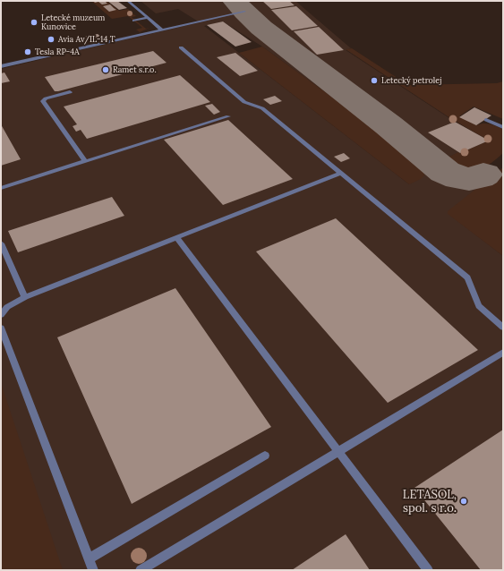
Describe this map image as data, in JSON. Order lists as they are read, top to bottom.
{
  "places": [
    "Letecké muzeum Kunovice",
    "Avia Av/IL-14 T",
    "Tesla RP-4A",
    "Ramet s.r.o.",
    "Letecký petrolej",
    "LETASOL, spol. s r.o."
  ]
}
